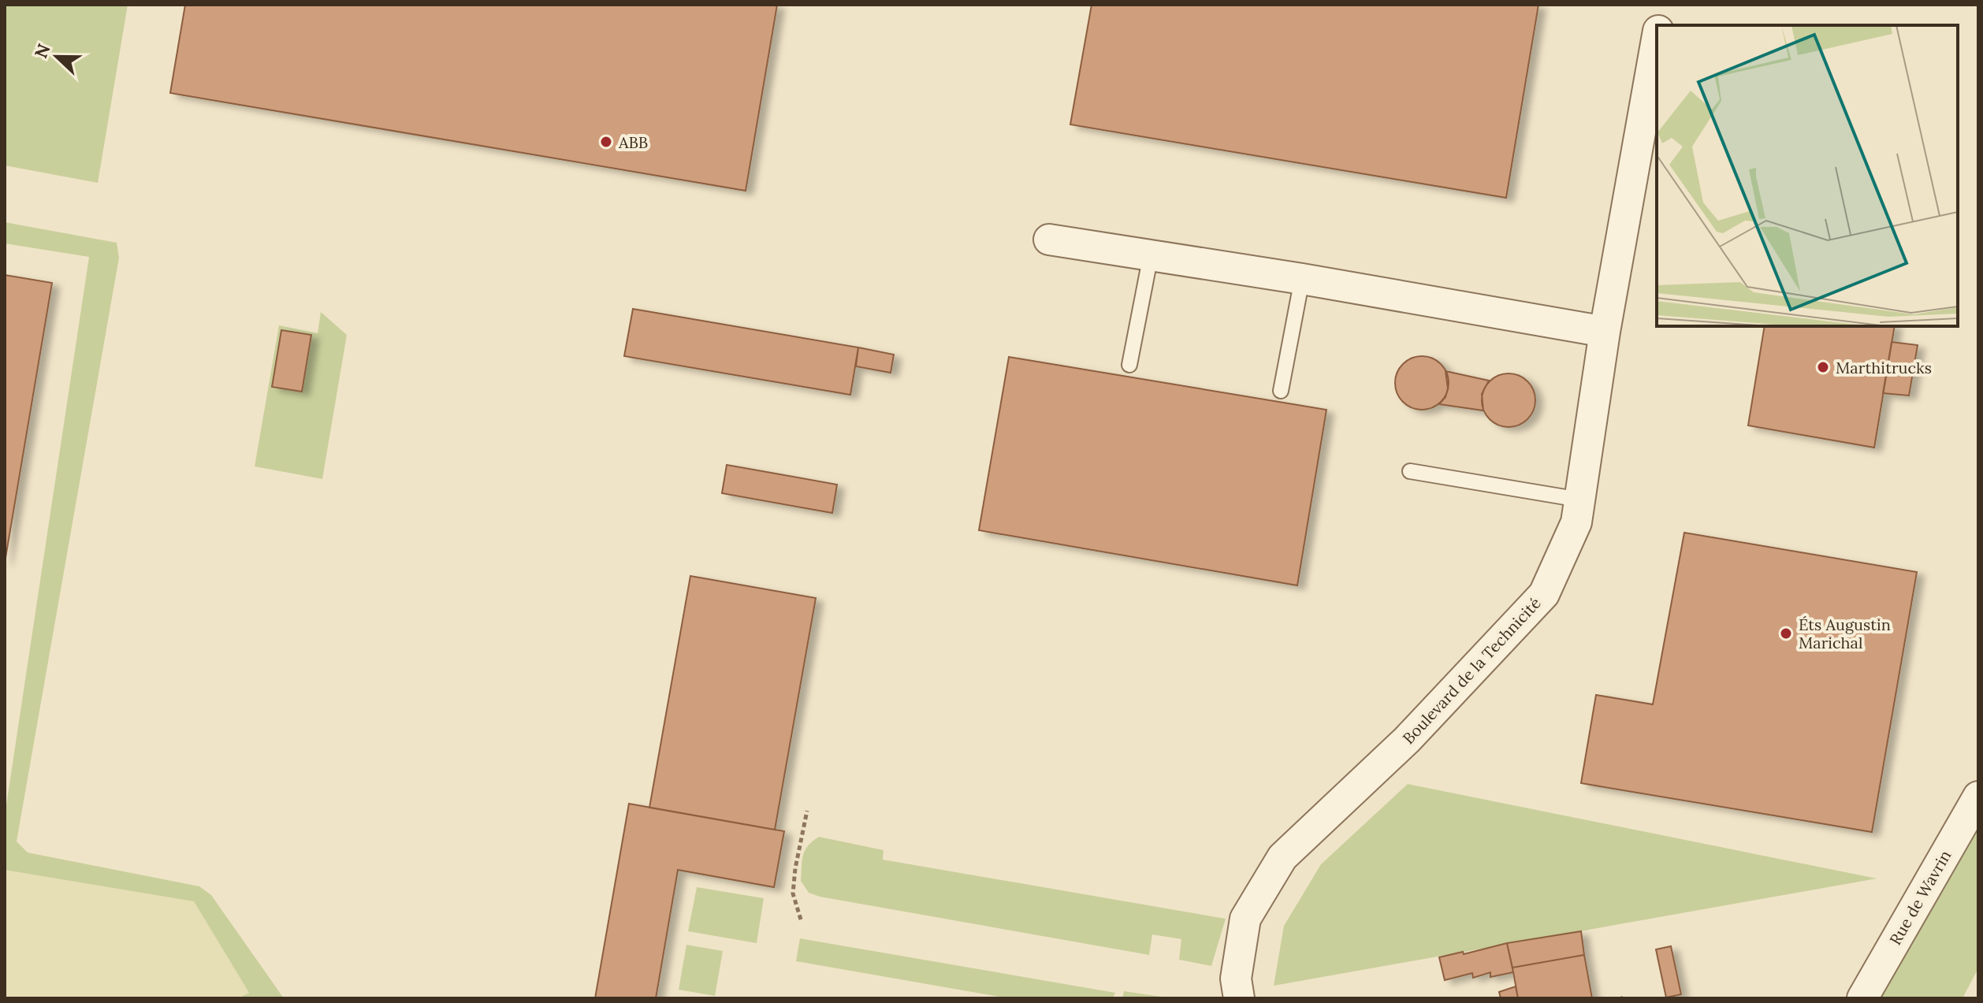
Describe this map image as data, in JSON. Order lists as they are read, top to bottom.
{
  "streets": {
    "street": ["Boulevard de la Technicité", "Rue de Wavrin"]
  },
  "places": ["ABB", "Marthitrucks", "Éts Augustin Marichal"],
  "north": "left"
}
